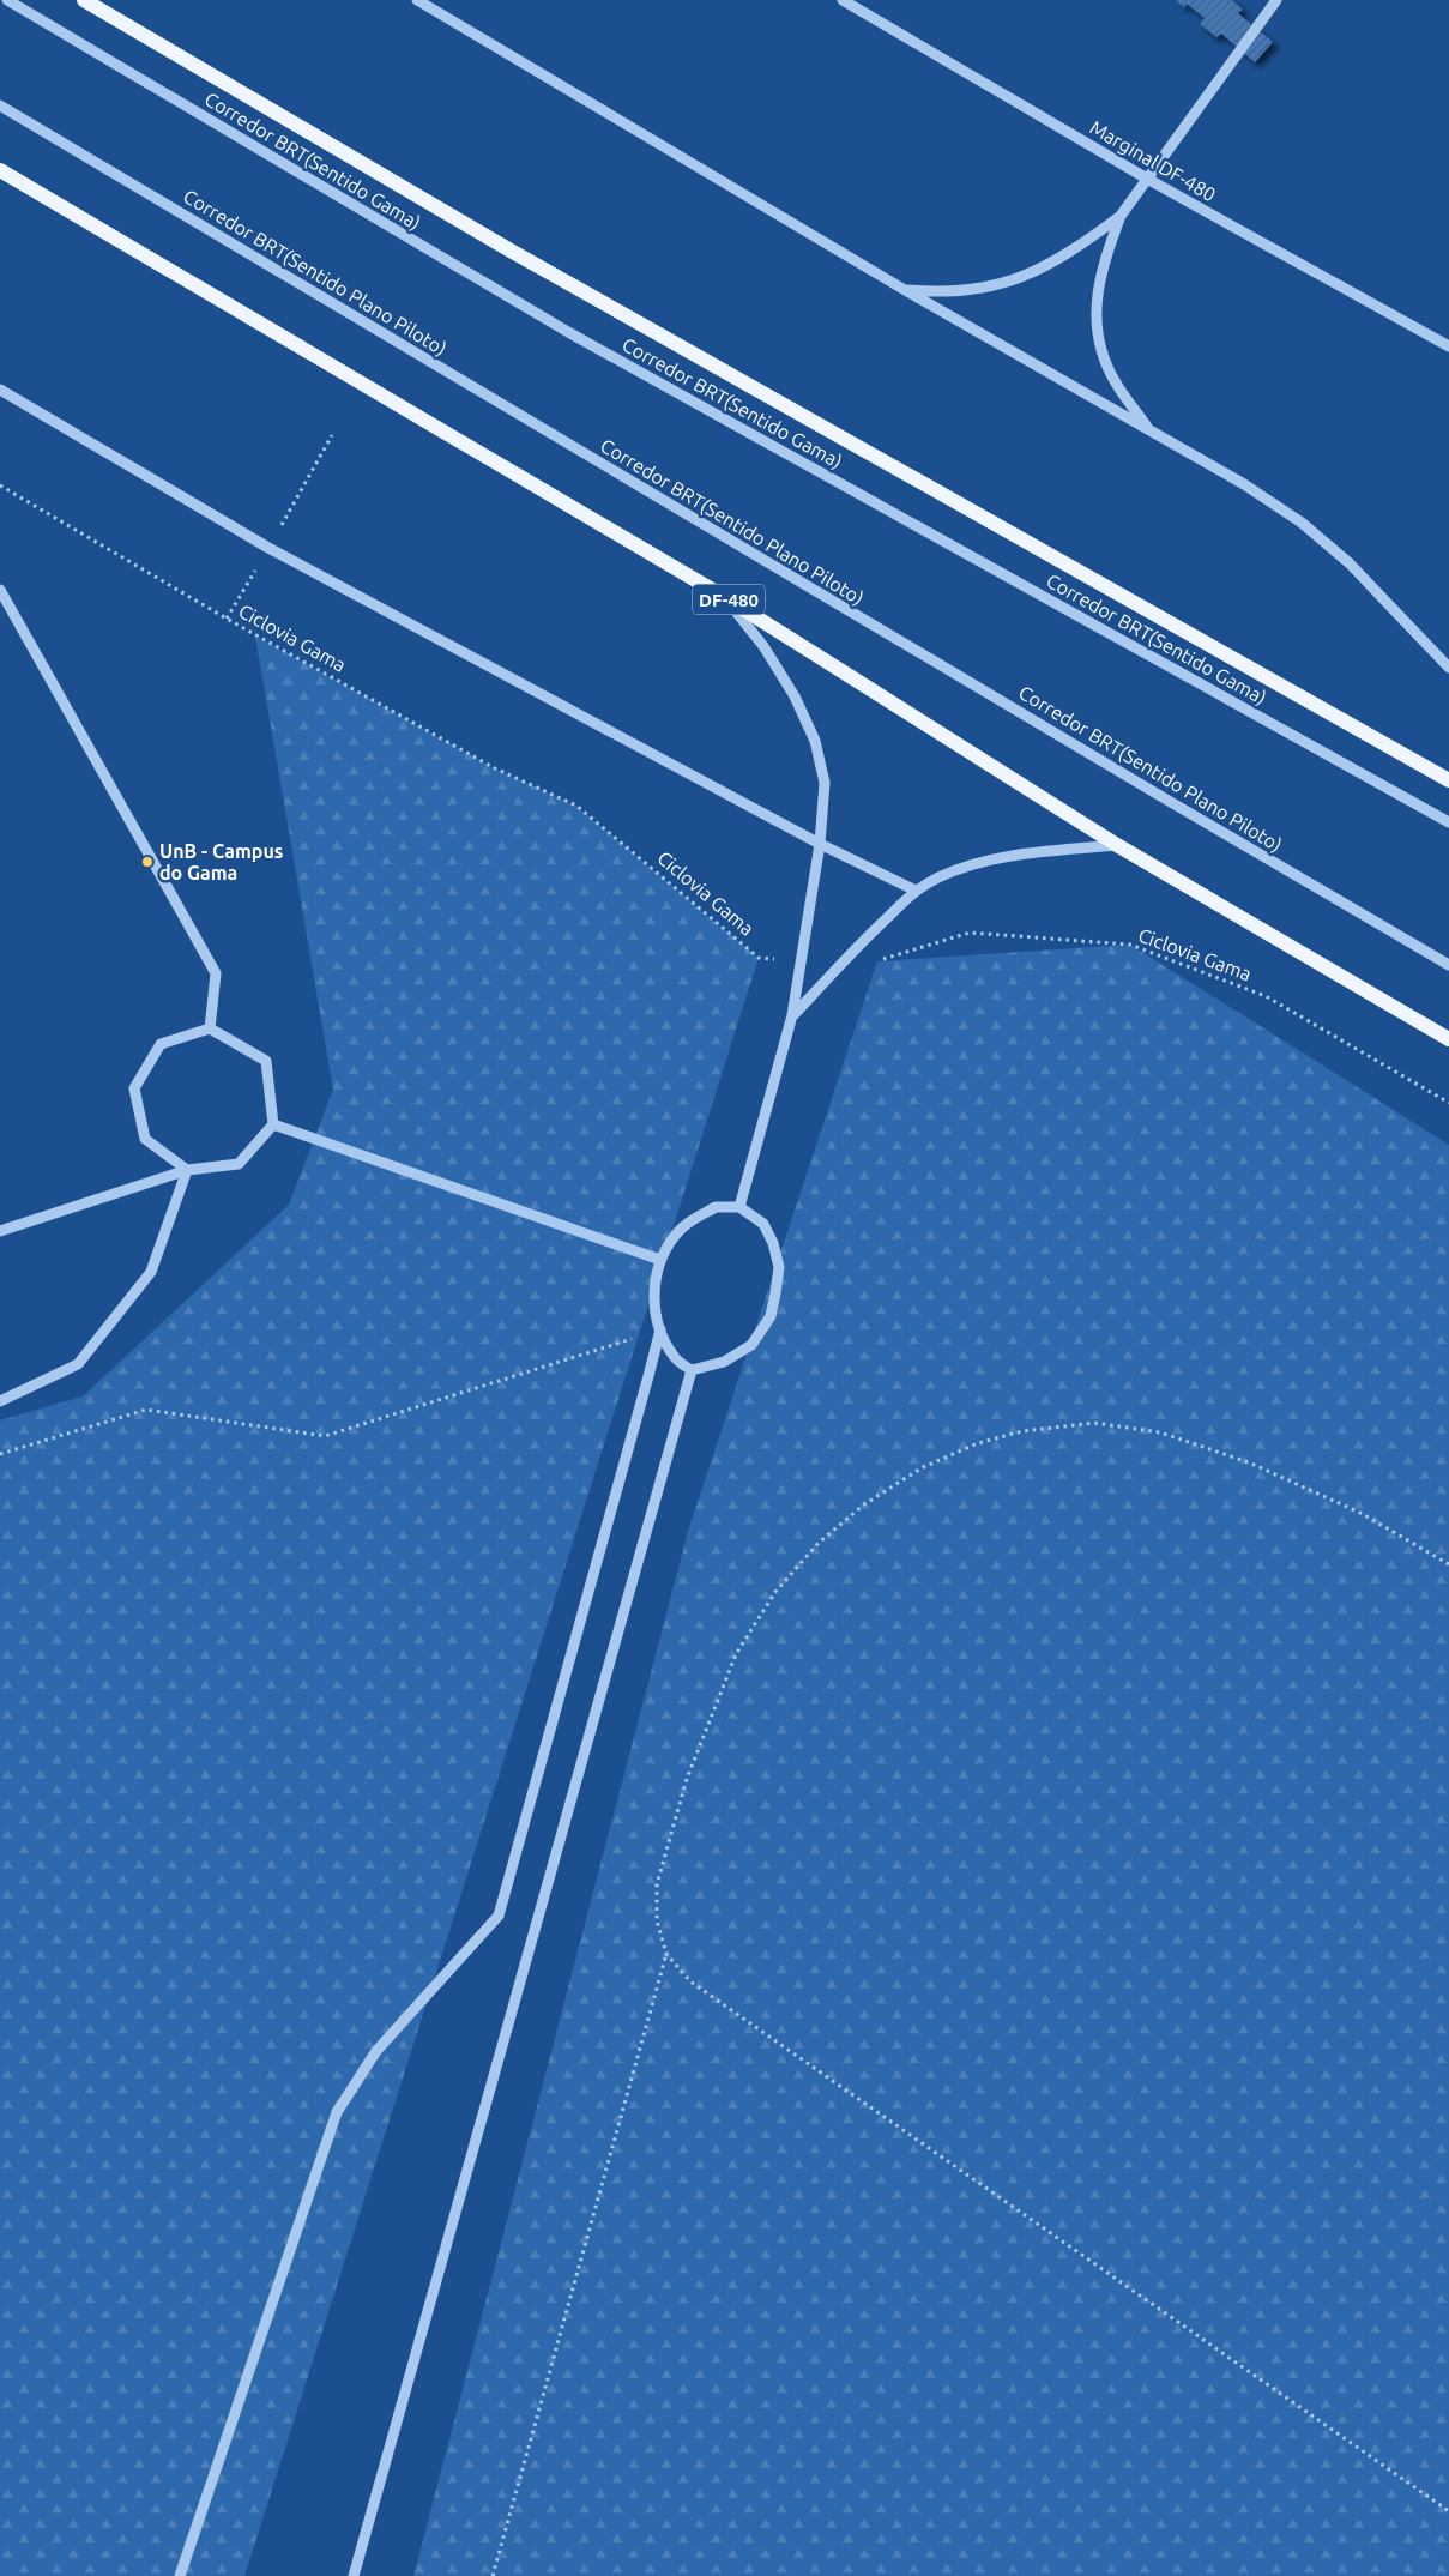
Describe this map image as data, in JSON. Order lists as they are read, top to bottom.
{
  "streets": {
    "main road": ["DF-480"],
    "street": ["Corredor BRT(Sentido Gama)", "Marginal DF-480", "Corredor BRT(Sentido Plano Piloto)"],
    "path": ["Ciclovia Gama"]
  },
  "places": ["UnB - Campus do Gama"]
}
